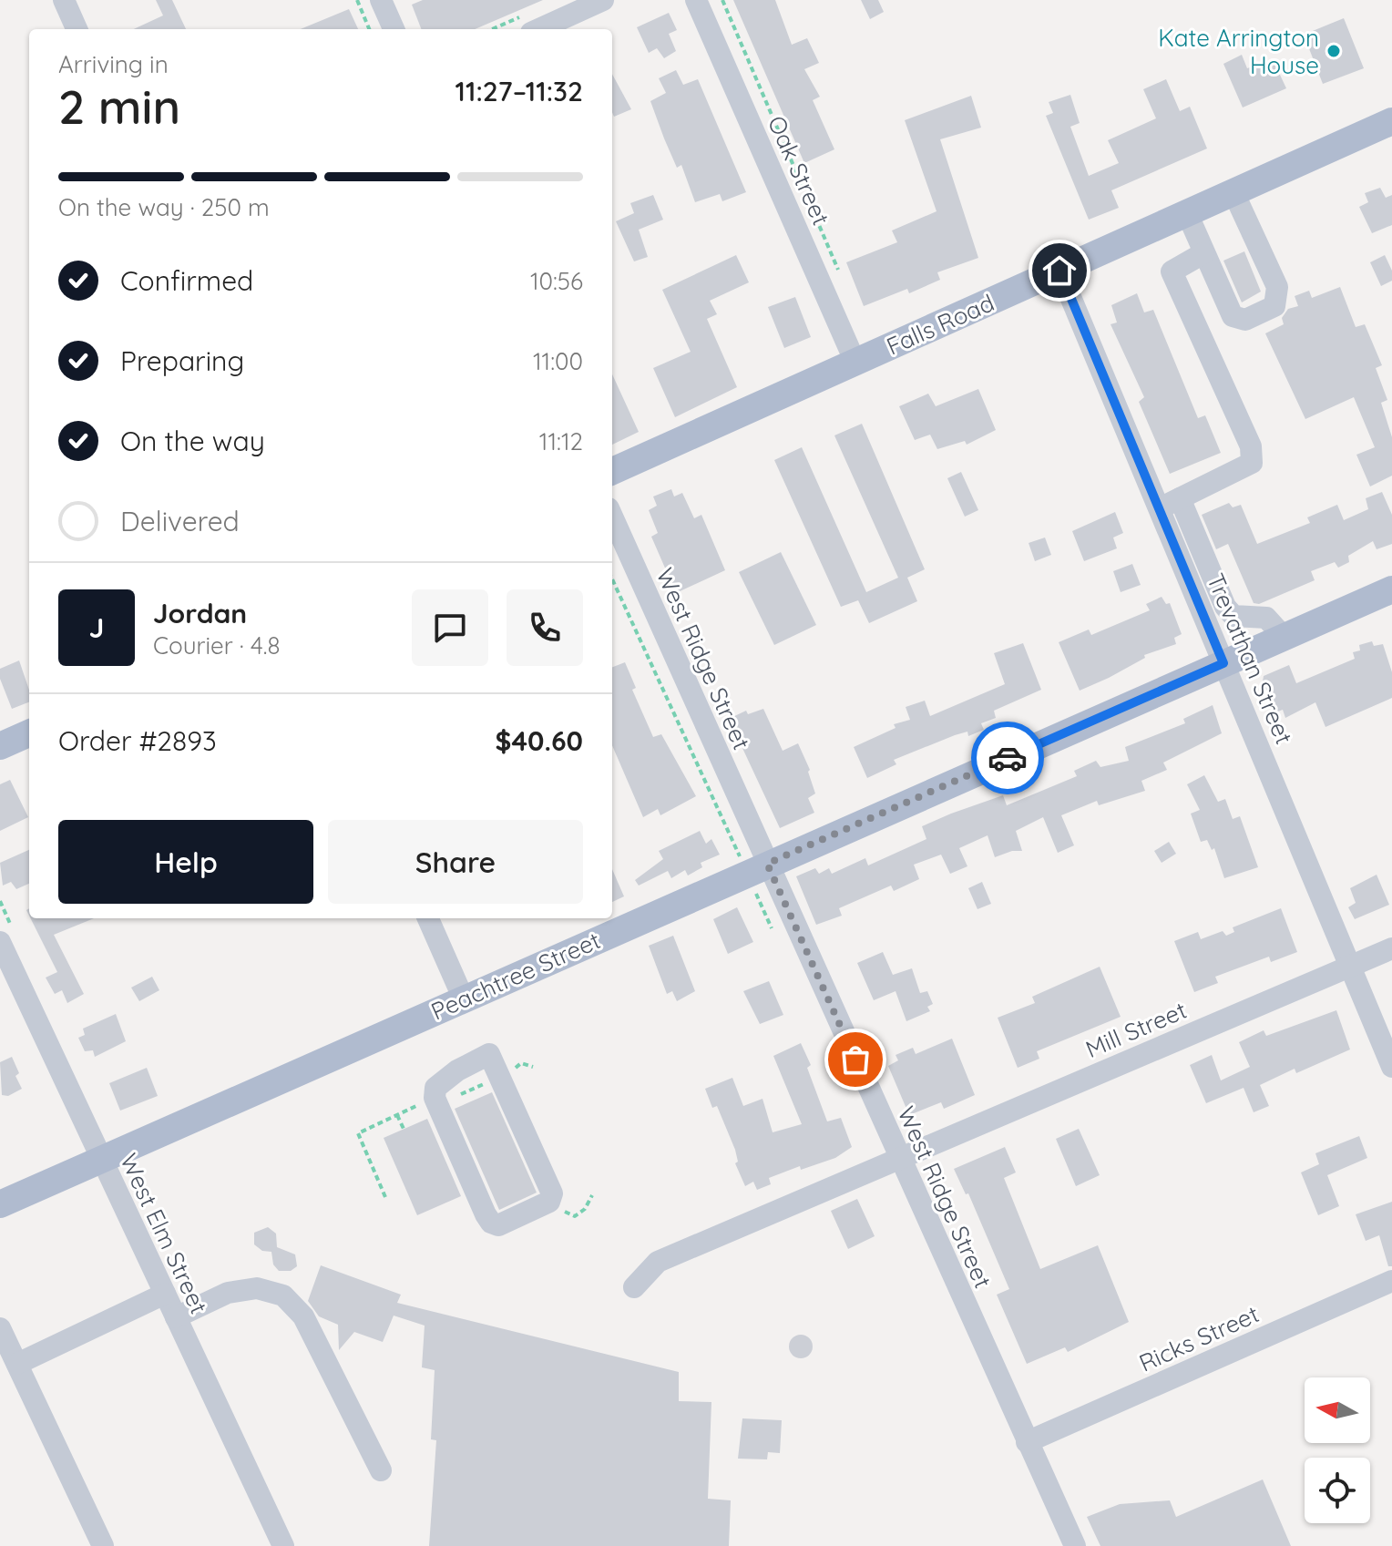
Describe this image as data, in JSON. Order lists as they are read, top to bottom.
{
  "streets": {
    "main road": ["Falls Road", "Peachtree Street"],
    "street": [
      "Oak Street",
      "West Ridge Street",
      "Trevathan Street",
      "Mill Street",
      "West Elm Street",
      "Ricks Street"
    ]
  },
  "crossings": [
    ["Oak Street", "Falls Road"],
    ["Falls Road", "Trevathan Street"],
    ["West Ridge Street", "Peachtree Street"],
    ["West Ridge Street", "Mill Street"],
    ["West Ridge Street", "Ricks Street"],
    ["Trevathan Street", "Peachtree Street"],
    ["Trevathan Street", "Mill Street"],
    ["Peachtree Street", "West Elm Street"]
  ],
  "places": ["Kate Arrington House"],
  "north": "left",
  "page": {
    "heading": ["2 min", "Arriving in", "11:27–11:32"],
    "panel": [
      "Jordan",
      "Courier · 4.8",
      "Order #2893",
      "$40.60"
    ],
    "bar": "On the way · 250 m",
    "list": [
      ["Confirmed", "10:56"],
      ["Preparing", "11:00"],
      ["On the way", "11:12"],
      "Delivered"
    ],
    "round": "J",
    "buttons": ["Help", "Share"]
  }
}
